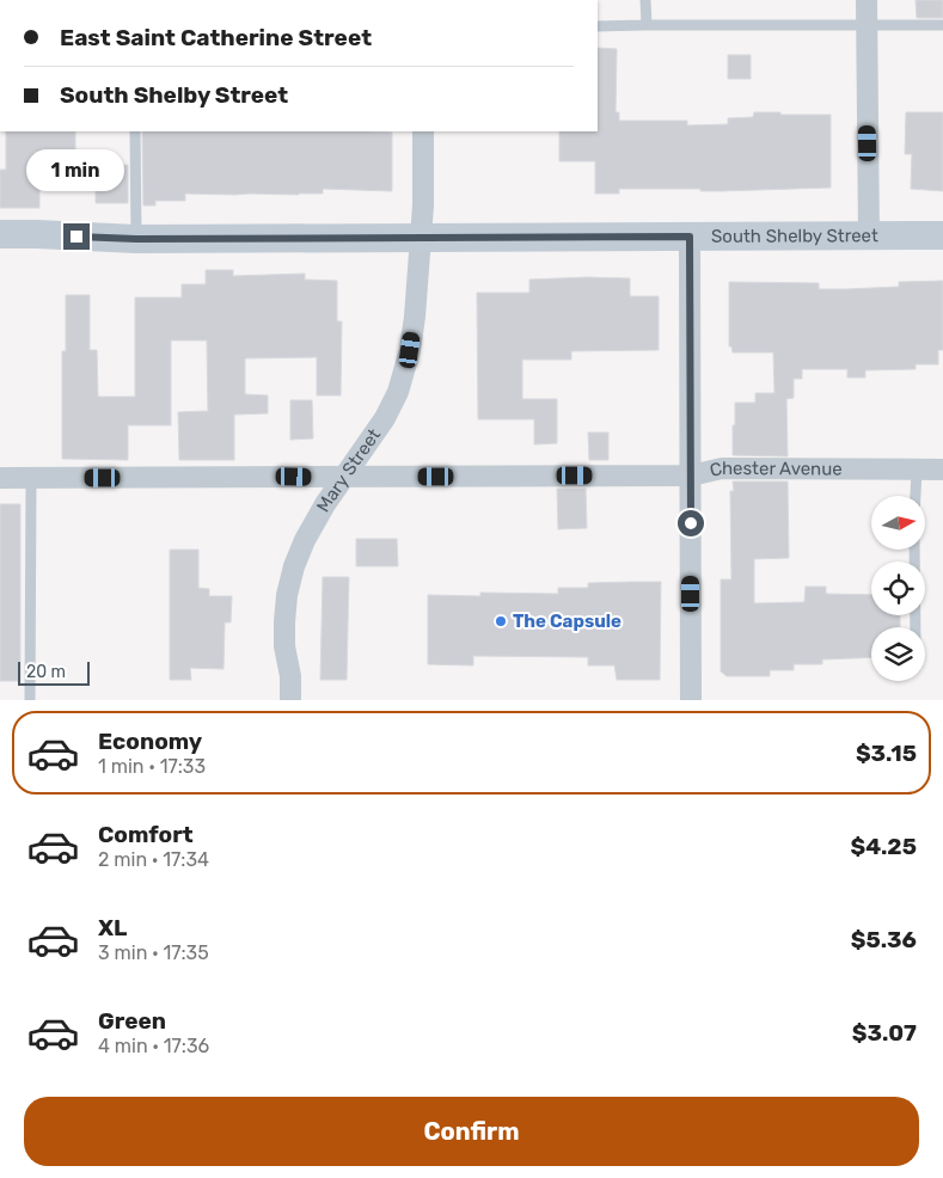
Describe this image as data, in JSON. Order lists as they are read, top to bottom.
{
  "streets": {
    "main road": ["South Shelby Street"],
    "street": ["Mary Street", "Chester Avenue"]
  },
  "crossings": [
    ["South Shelby Street", "Mary Street"],
    ["Mary Street", "Chester Avenue"]
  ],
  "places": ["The Capsule"],
  "scale_bar": "20 m",
  "north": "right",
  "page": {
    "banner": ["East Saint Catherine Street", "South Shelby Street"],
    "bubble": "1 min",
    "scale": "20 m",
    "list": [
      {
        "name": "Economy",
        "note": "1 min · 17:33",
        "value": "$3.15"
      },
      {
        "name": "Comfort",
        "note": "2 min · 17:34",
        "value": "$4.25"
      },
      {
        "name": "XL",
        "note": "3 min · 17:35",
        "value": "$5.36"
      },
      {
        "name": "Green",
        "note": "4 min · 17:36",
        "value": "$3.07"
      }
    ],
    "buttons": "Confirm"
  }
}
